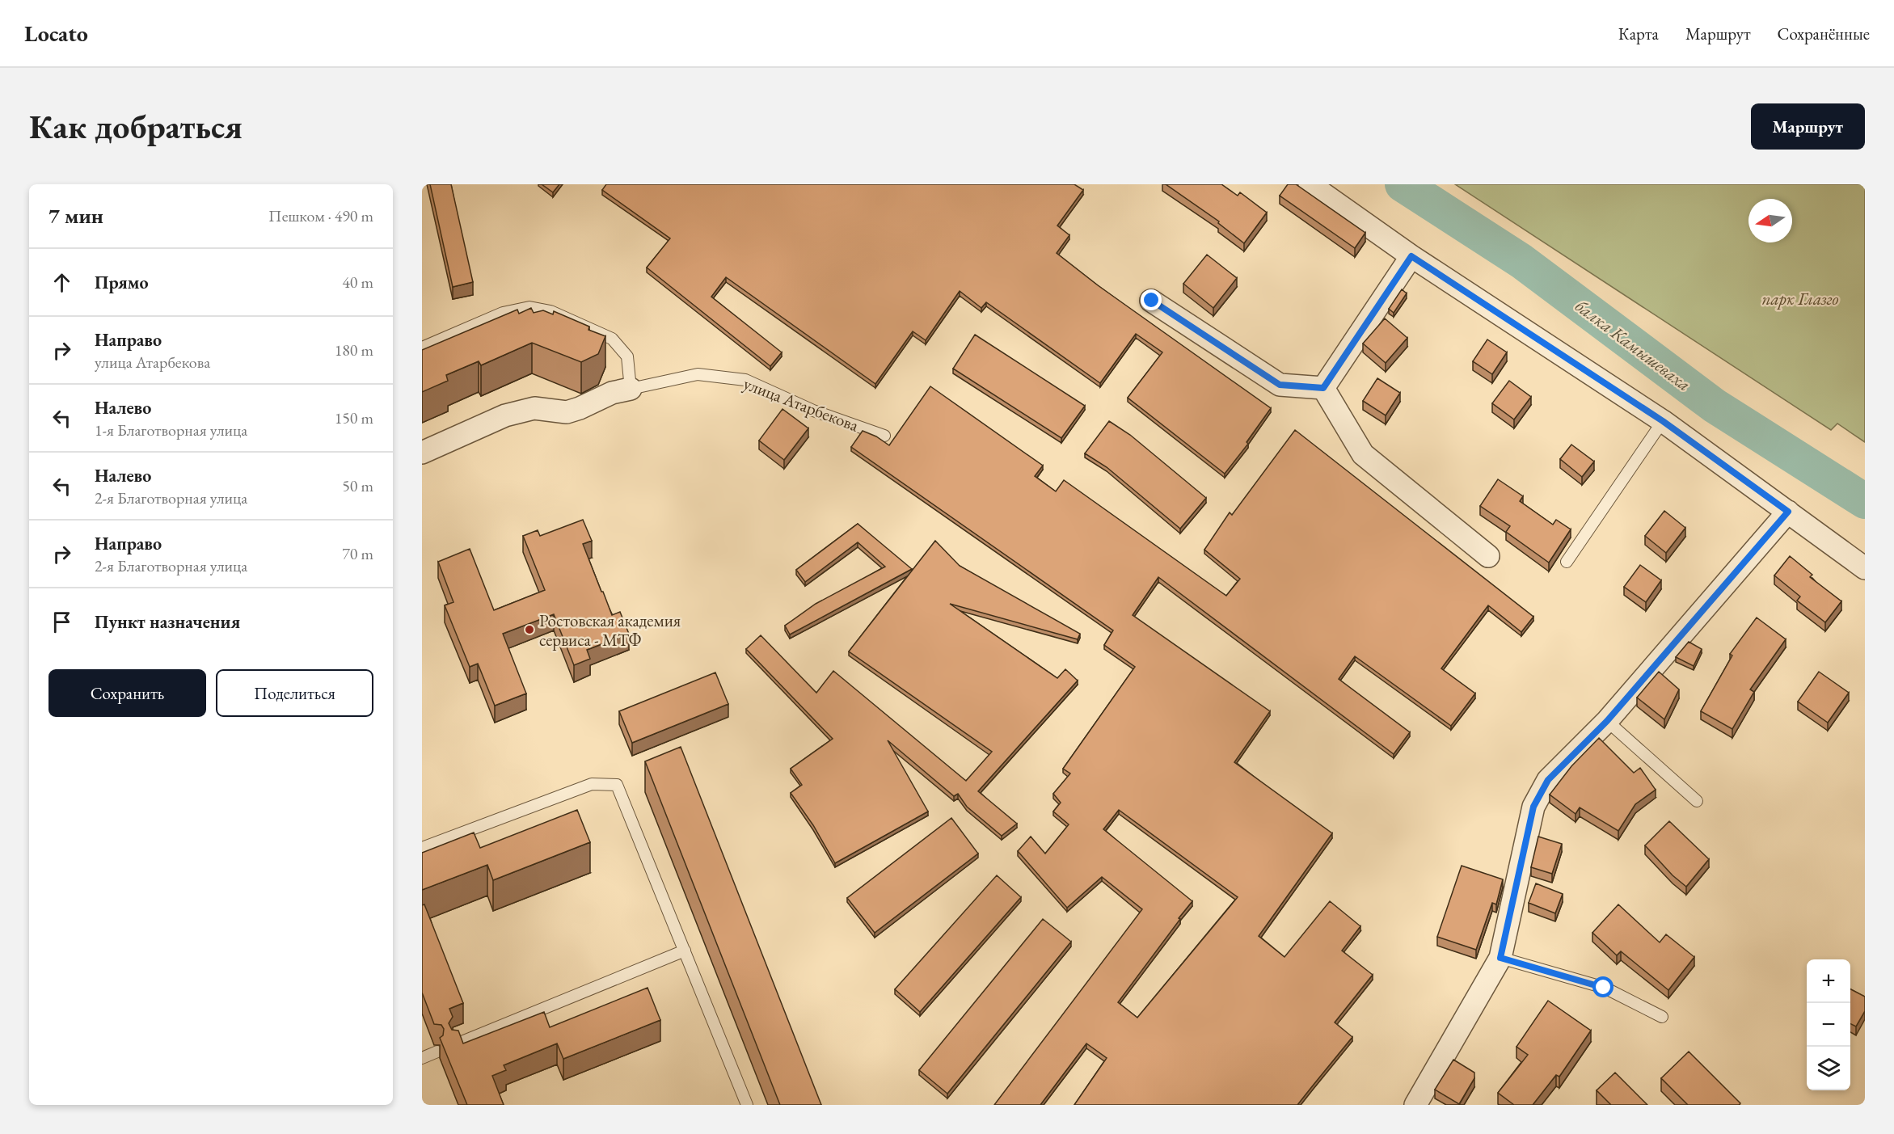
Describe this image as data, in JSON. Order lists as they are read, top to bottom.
{
  "streets": {
    "lane": ["улица Атарбекова"]
  },
  "water": ["балка Камышеваха"],
  "parks": ["парк Глазго"],
  "places": ["Ростовская академия сервиса - МТФ"],
  "north": "left",
  "page": {
    "header": "Locato",
    "nav": ["Карта", "Маршрут", "Сохранённые"],
    "buttons": [
      "Маршрут",
      ["Сохранить", "Поделиться"]
    ],
    "title": "Как добраться",
    "heading": ["7 мин", "Пешком · 490 m"],
    "list": [
      ["Прямо", "40 m"],
      ["Направо", "улица Атарбекова", "180 m"],
      ["Налево", "1-я Благотворная улица", "150 m"],
      ["Налево", "2-я Благотворная улица", "50 m"],
      ["Направо", "2-я Благотворная улица", "70 m"],
      "Пункт назначения"
    ],
    "map_buttons": ["+", "−"]
  }
}
